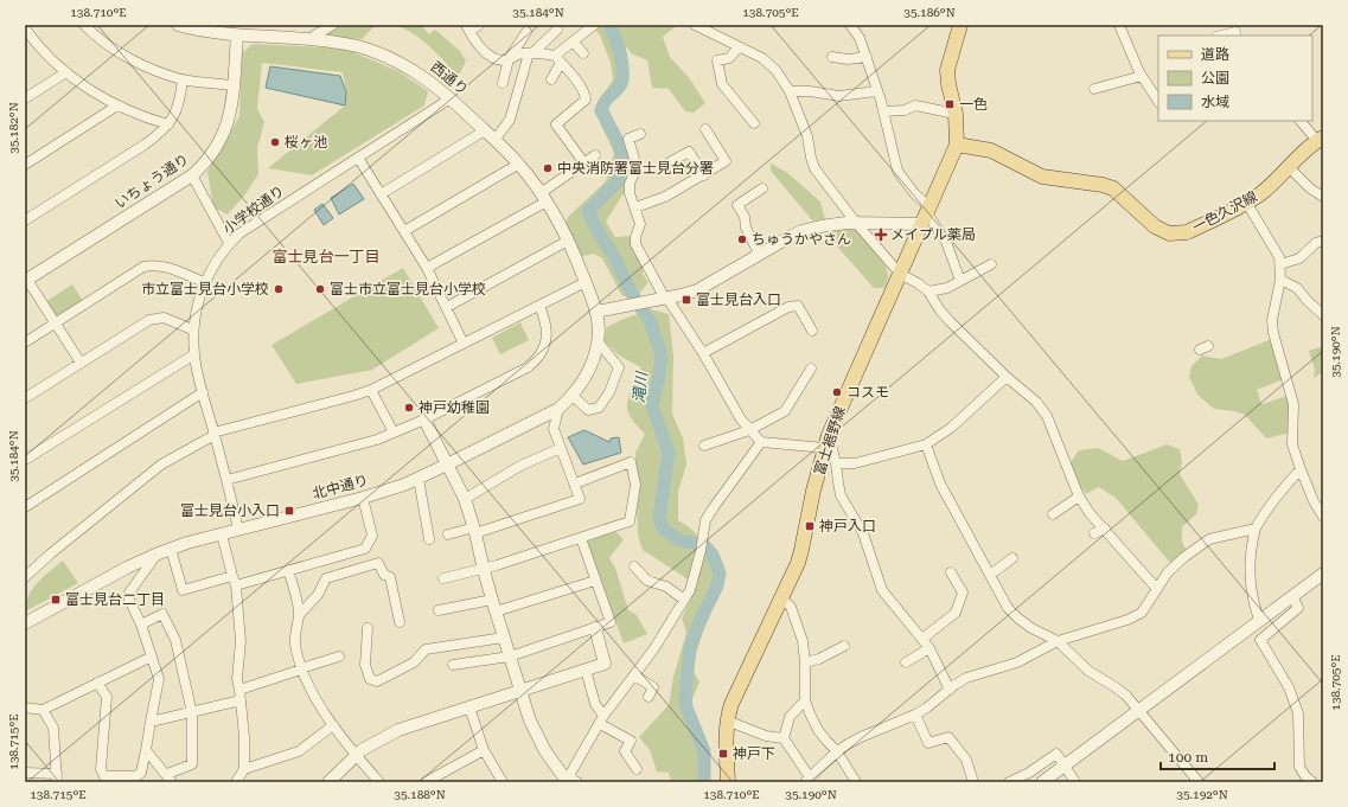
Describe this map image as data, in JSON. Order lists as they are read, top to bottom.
{
  "streets": {
    "main road": ["一色久沢線", "富士裾野線"],
    "street": [
      "西通り",
      "いちょう通り",
      "小学校通り",
      "北中通り"
    ]
  },
  "crossings": [
    ["西通り", "いちょう通り"],
    ["西通り", "小学校通り"],
    ["西通り", "北中通り"],
    ["小学校通り", "北中通り"],
    ["一色久沢線", "富士裾野線"]
  ],
  "districts": ["富士見台一丁目"],
  "water": ["滝川"],
  "places": {
    "transit": [
      "一色",
      "富士見台入口",
      "富士見台小入口",
      "神戸入口",
      "富士見台二丁目",
      "神戸下"
    ],
    "other": [
      "桜ヶ池",
      "中央消防署富士見台分署",
      "ちゅうかやさん",
      "市立富士見台小学校",
      "富士市立富士見台小学校",
      "コスモ",
      "神戸幼稚園"
    ],
    "health": ["メイプル薬局"]
  },
  "legend": ["道路", "公園", "水域"],
  "scale_bar": "100 m",
  "coordinates": [
    "138.710°E",
    "35.184°N",
    "138.705°E",
    "35.186°N",
    "35.182°N",
    "35.190°N",
    "138.715°E",
    "35.188°N",
    "35.192°N"
  ]
}
